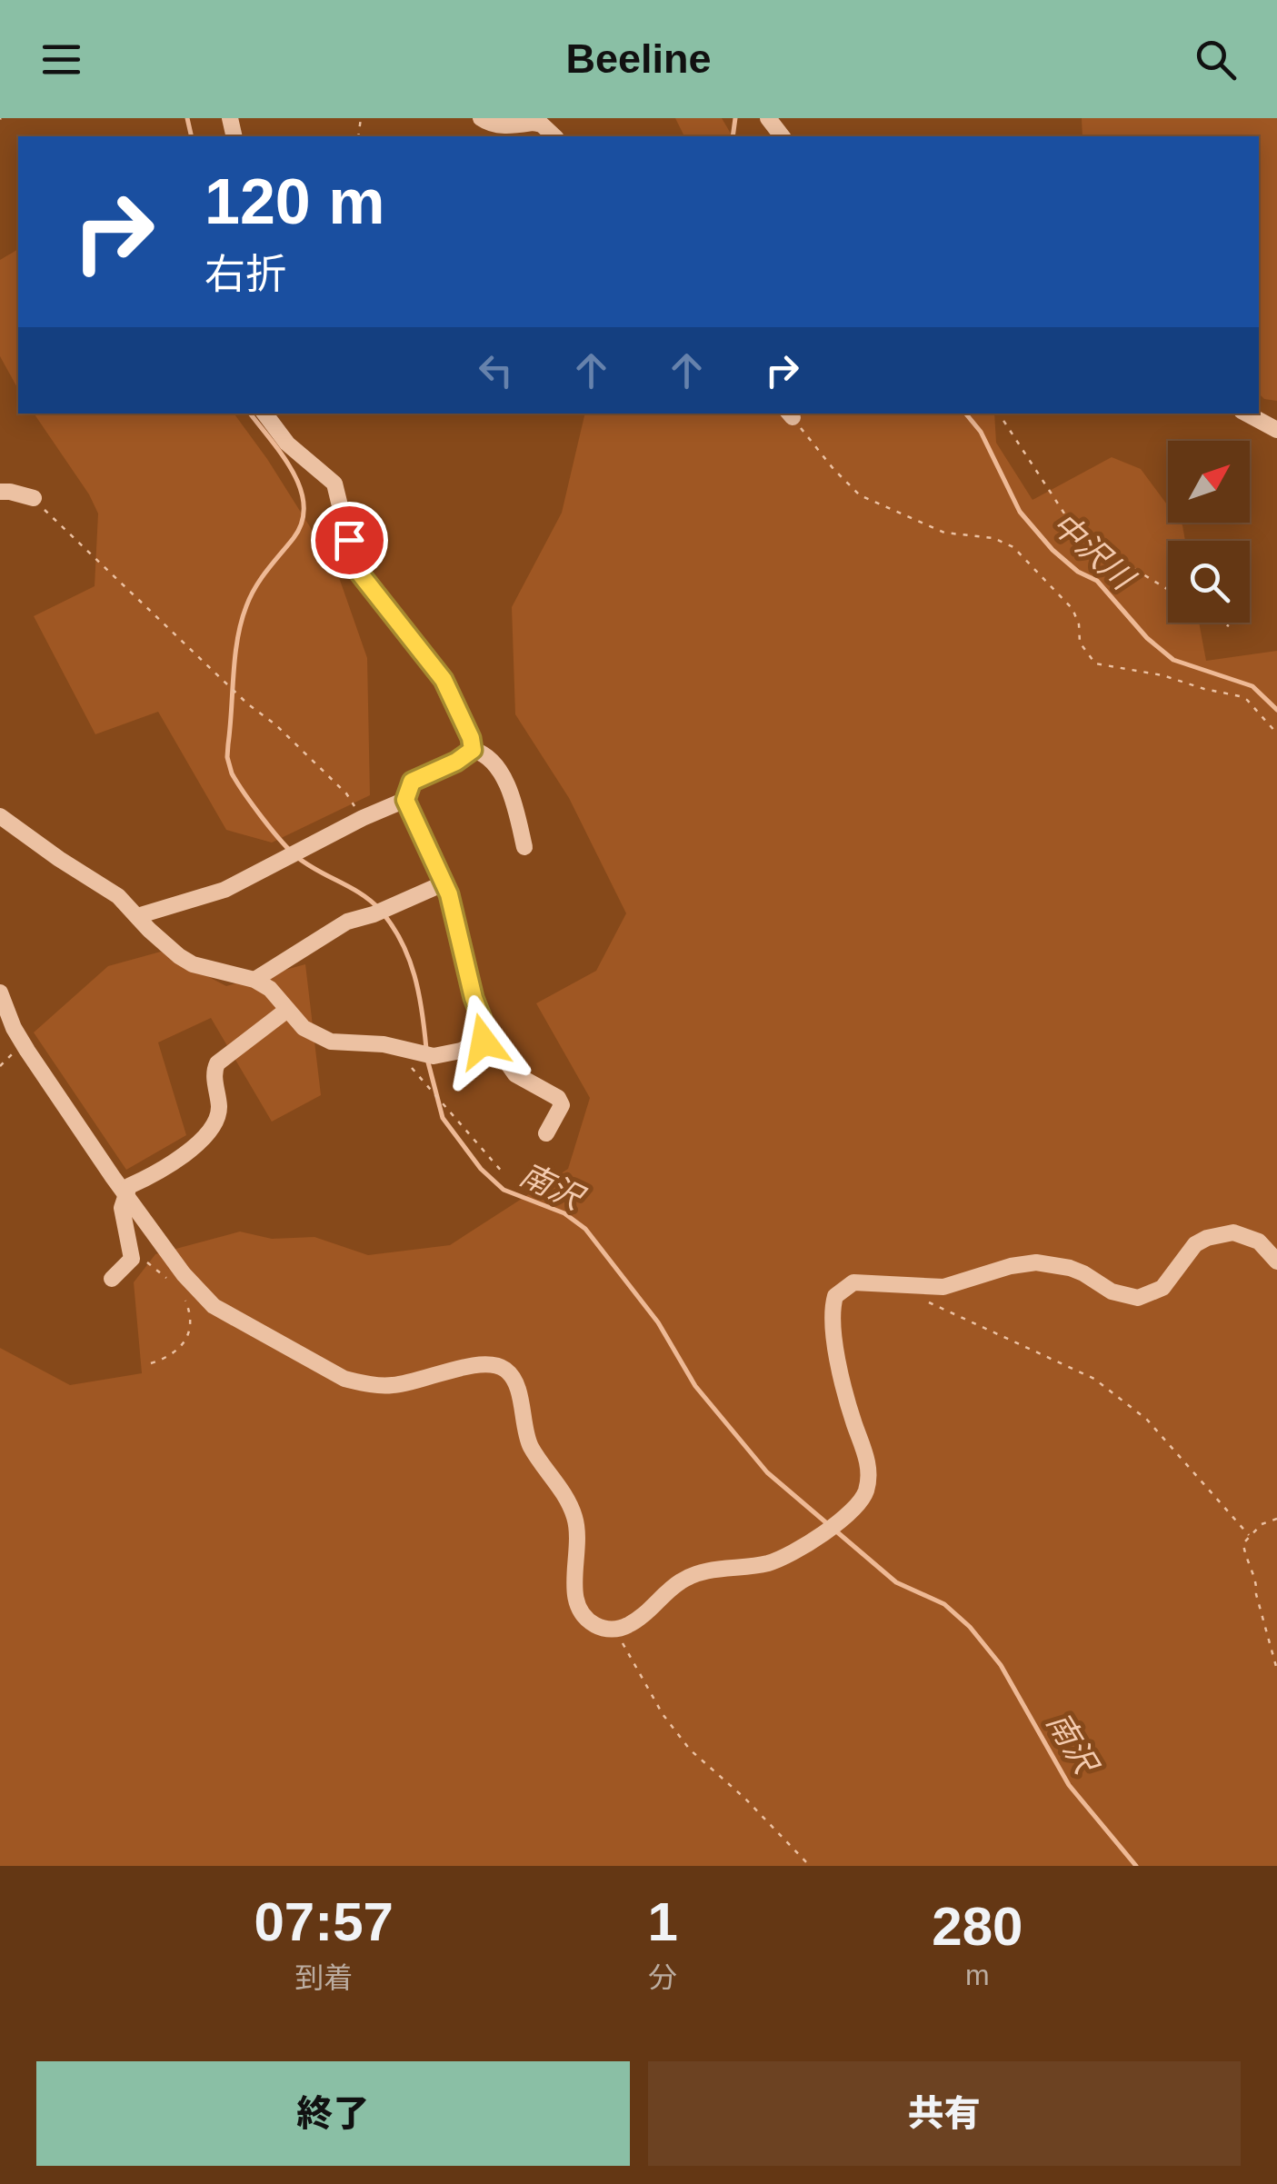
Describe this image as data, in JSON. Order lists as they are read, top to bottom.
{
  "water": ["中沢川", "南沢"],
  "north": "top right",
  "page": {
    "header": "Beeline",
    "turn": ["120 m", "右折"],
    "eta": [
      "07:57",
      "到着",
      "1",
      "分",
      "280",
      "m"
    ],
    "buttons": ["終了", "共有"]
  }
}
